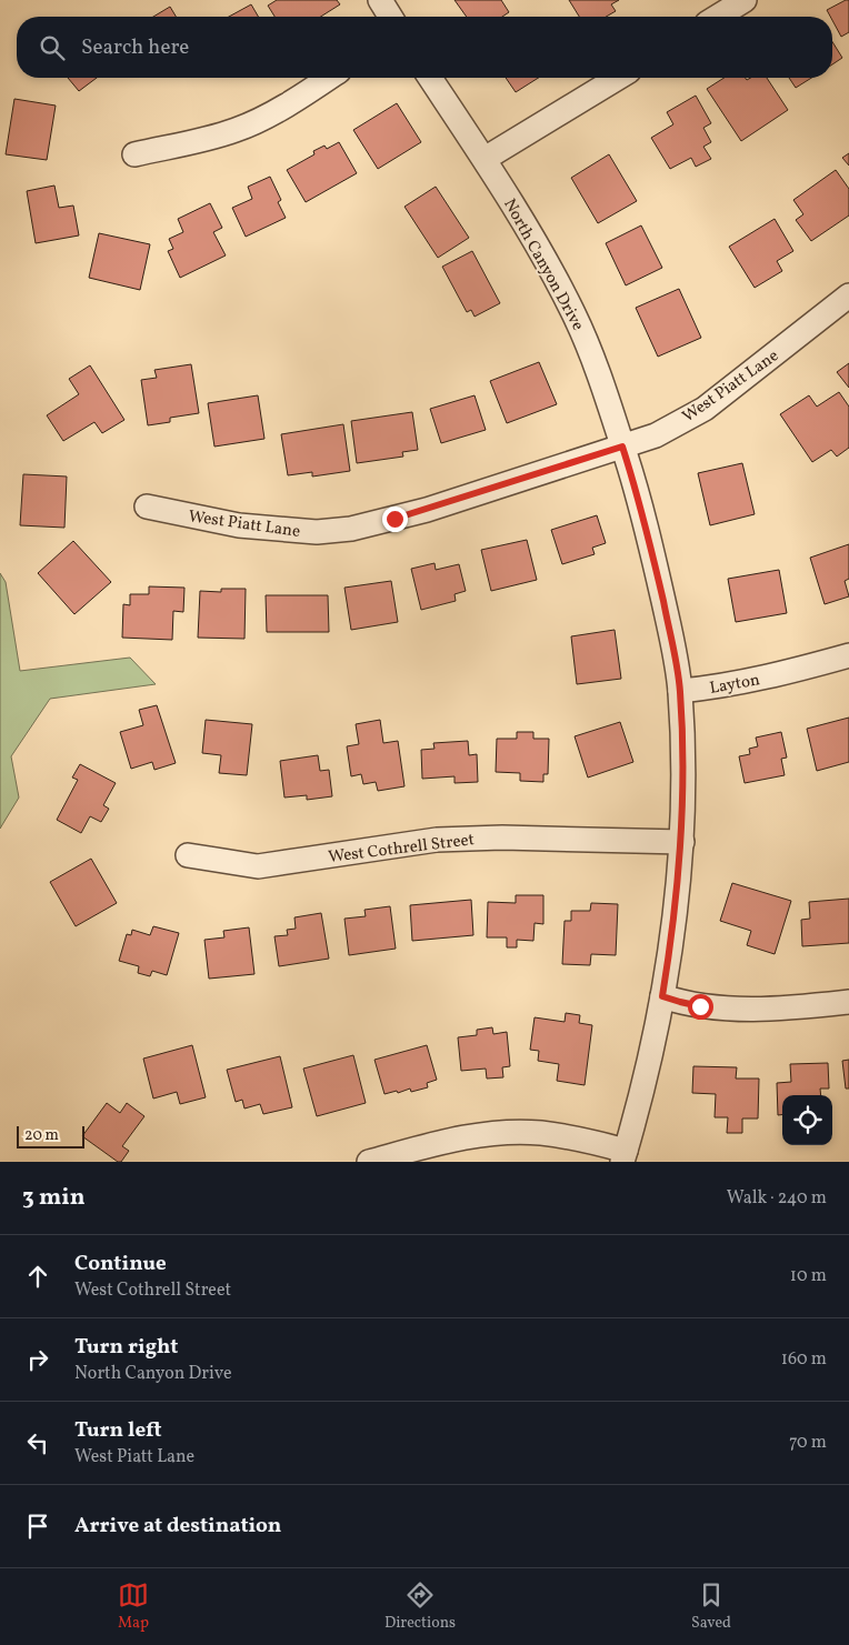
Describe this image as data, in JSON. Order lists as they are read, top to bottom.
{
  "streets": {
    "street": [
      "North Canyon Drive",
      "West Piatt Lane",
      "Layton",
      "West Cothrell Street"
    ]
  },
  "crossings": [
    ["North Canyon Drive", "West Piatt Lane"],
    ["North Canyon Drive", "Layton"],
    ["North Canyon Drive", "West Cothrell Street"]
  ],
  "scale_bar": "20 m",
  "page": {
    "search": "Search here",
    "scale": "20 m",
    "heading": ["3 min", "Walk · 240 m"],
    "list": [
      ["Continue", "West Cothrell Street", "10 m"],
      ["Turn right", "North Canyon Drive", "160 m"],
      ["Turn left", "West Piatt Lane", "70 m"],
      "Arrive at destination"
    ],
    "nav": ["Map", "Directions", "Saved"]
  }
}
